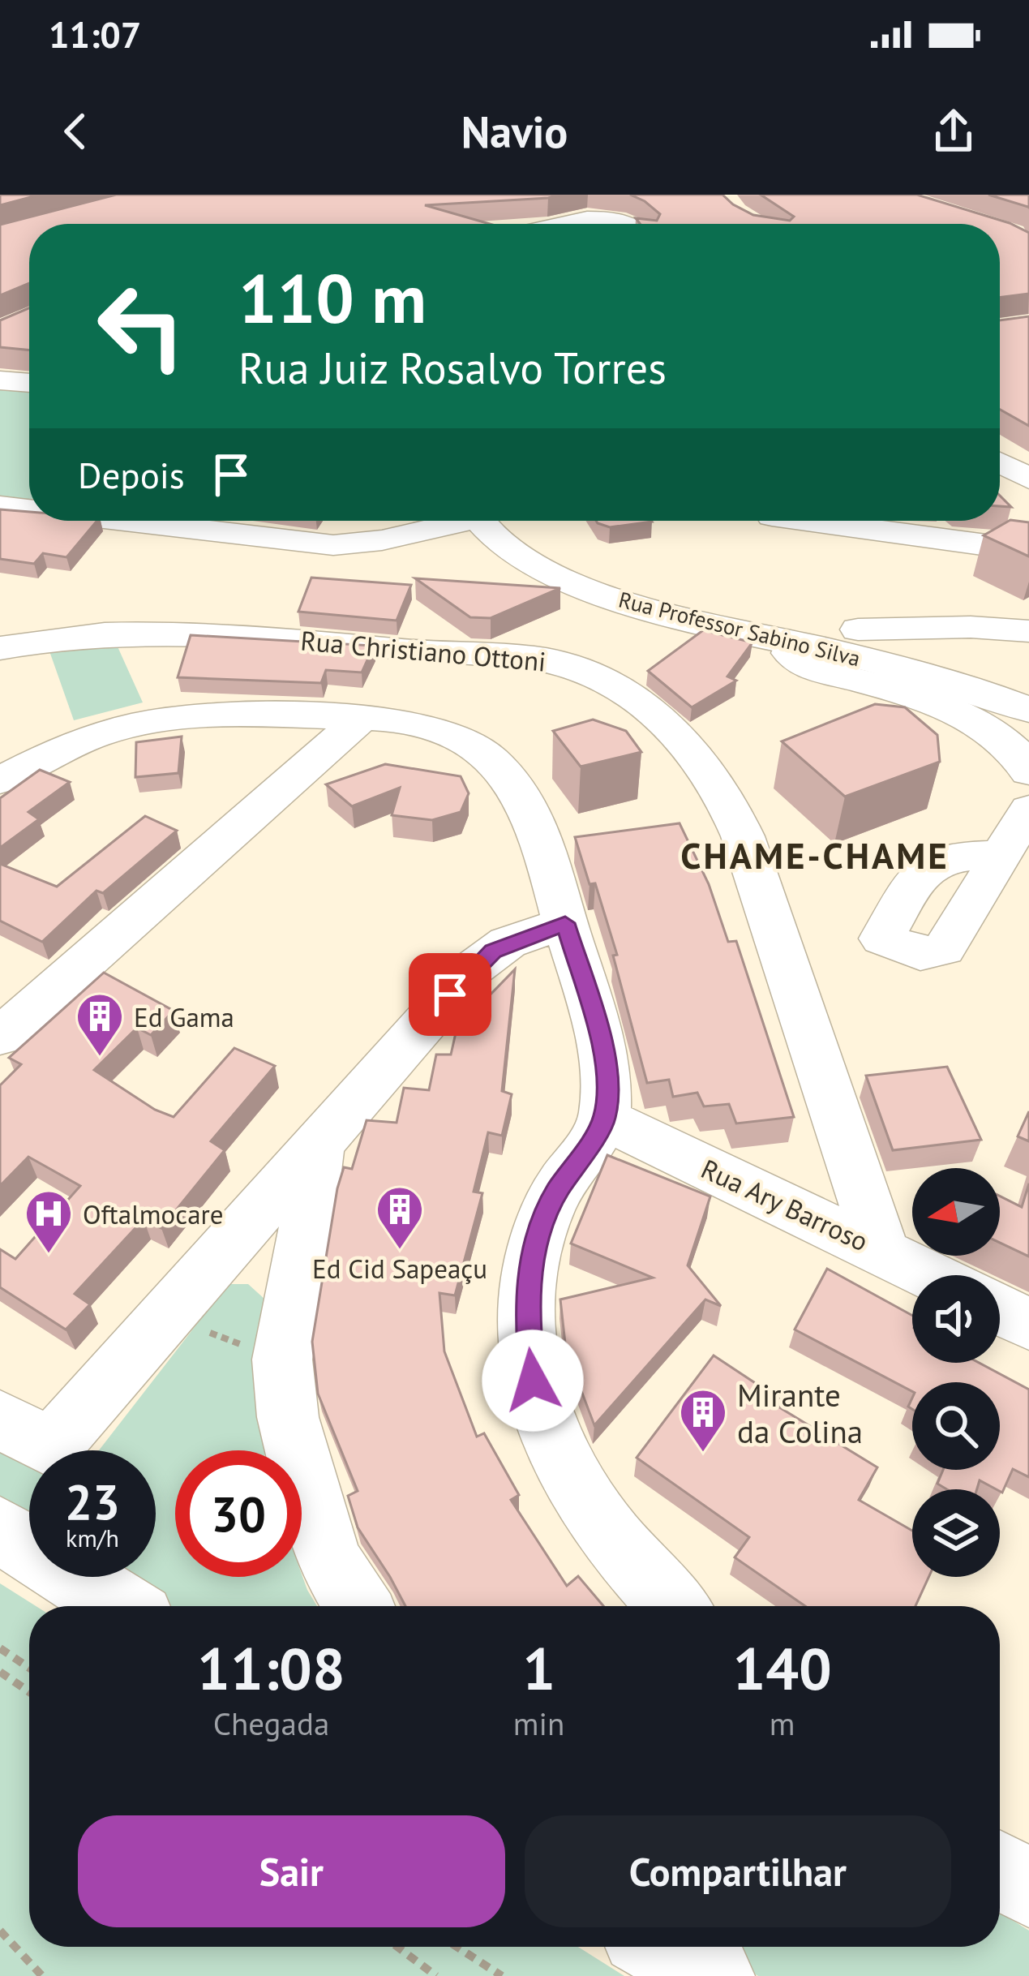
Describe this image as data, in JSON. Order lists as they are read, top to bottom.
{
  "streets": {
    "main road": ["Rua Professor Sabino Silva"],
    "street": ["Rua Christiano Ottoni", "Rua Ary Barroso"]
  },
  "crossings": [
    ["Rua Christiano Ottoni", "Rua Ary Barroso"]
  ],
  "districts": ["CHAME-CHAME"],
  "places": {
    "building": ["Ed Gama", "Ed Cid Sapeaçu", "Mirante da Colina"],
    "hospital": ["Oftalmocare"]
  },
  "north": "left",
  "page": {
    "status": "11:07",
    "header": "Navio",
    "turn": ["110 m", "Rua Juiz Rosalvo Torres"],
    "then": "Depois",
    "speed": "23 km/h",
    "limit": "30",
    "eta": [
      "11:08",
      "Chegada",
      "1",
      "min",
      "140",
      "m"
    ],
    "buttons": ["Sair", "Compartilhar"]
  }
}
